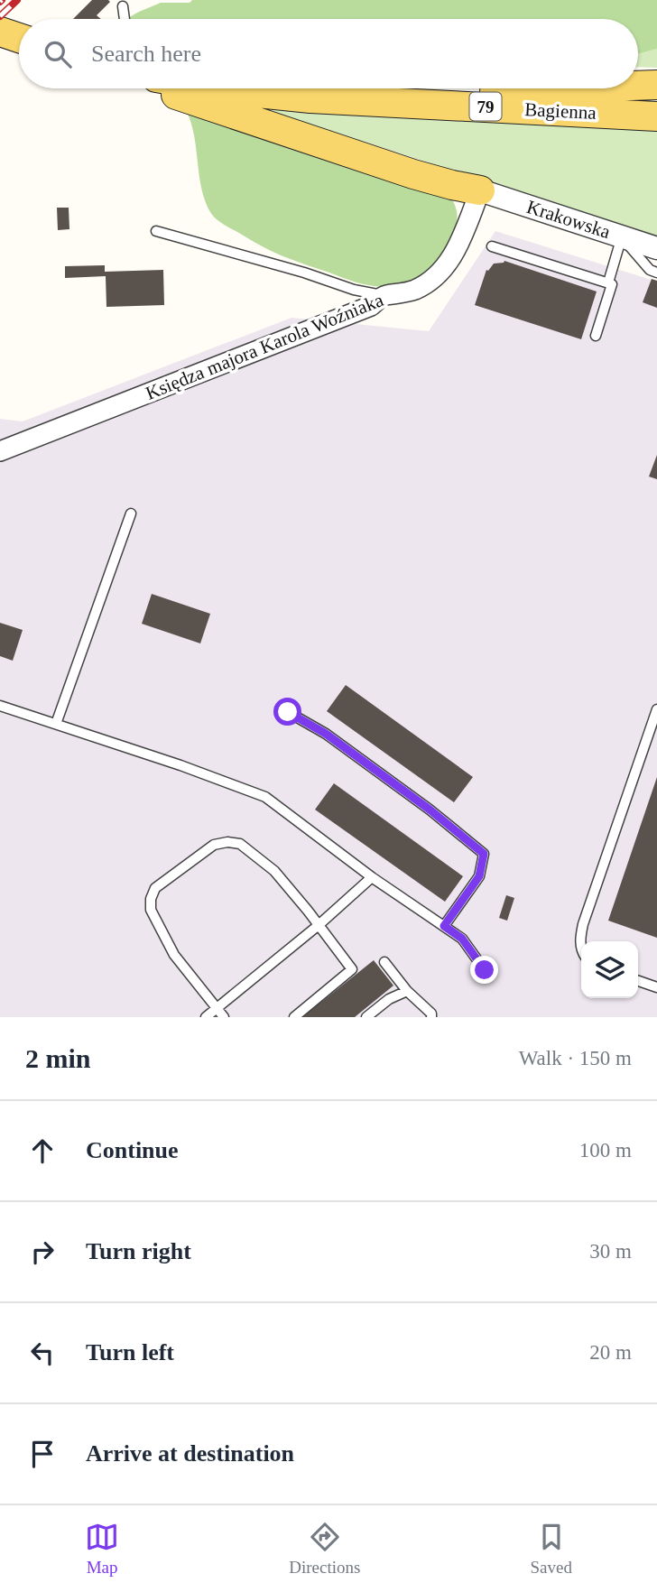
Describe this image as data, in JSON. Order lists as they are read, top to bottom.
{
  "streets": {
    "main road": ["79", "Bagienna"],
    "street": ["Krakowska", "Księdza majora Karola Woźniaka"]
  },
  "crossings": [
    ["Krakowska", "Księdza majora Karola Woźniaka"]
  ],
  "page": {
    "search": "Search here",
    "heading": ["2 min", "Walk · 150 m"],
    "list": [
      ["Continue", "100 m"],
      ["Turn right", "30 m"],
      ["Turn left", "20 m"],
      "Arrive at destination"
    ],
    "nav": ["Map", "Directions", "Saved"]
  }
}
